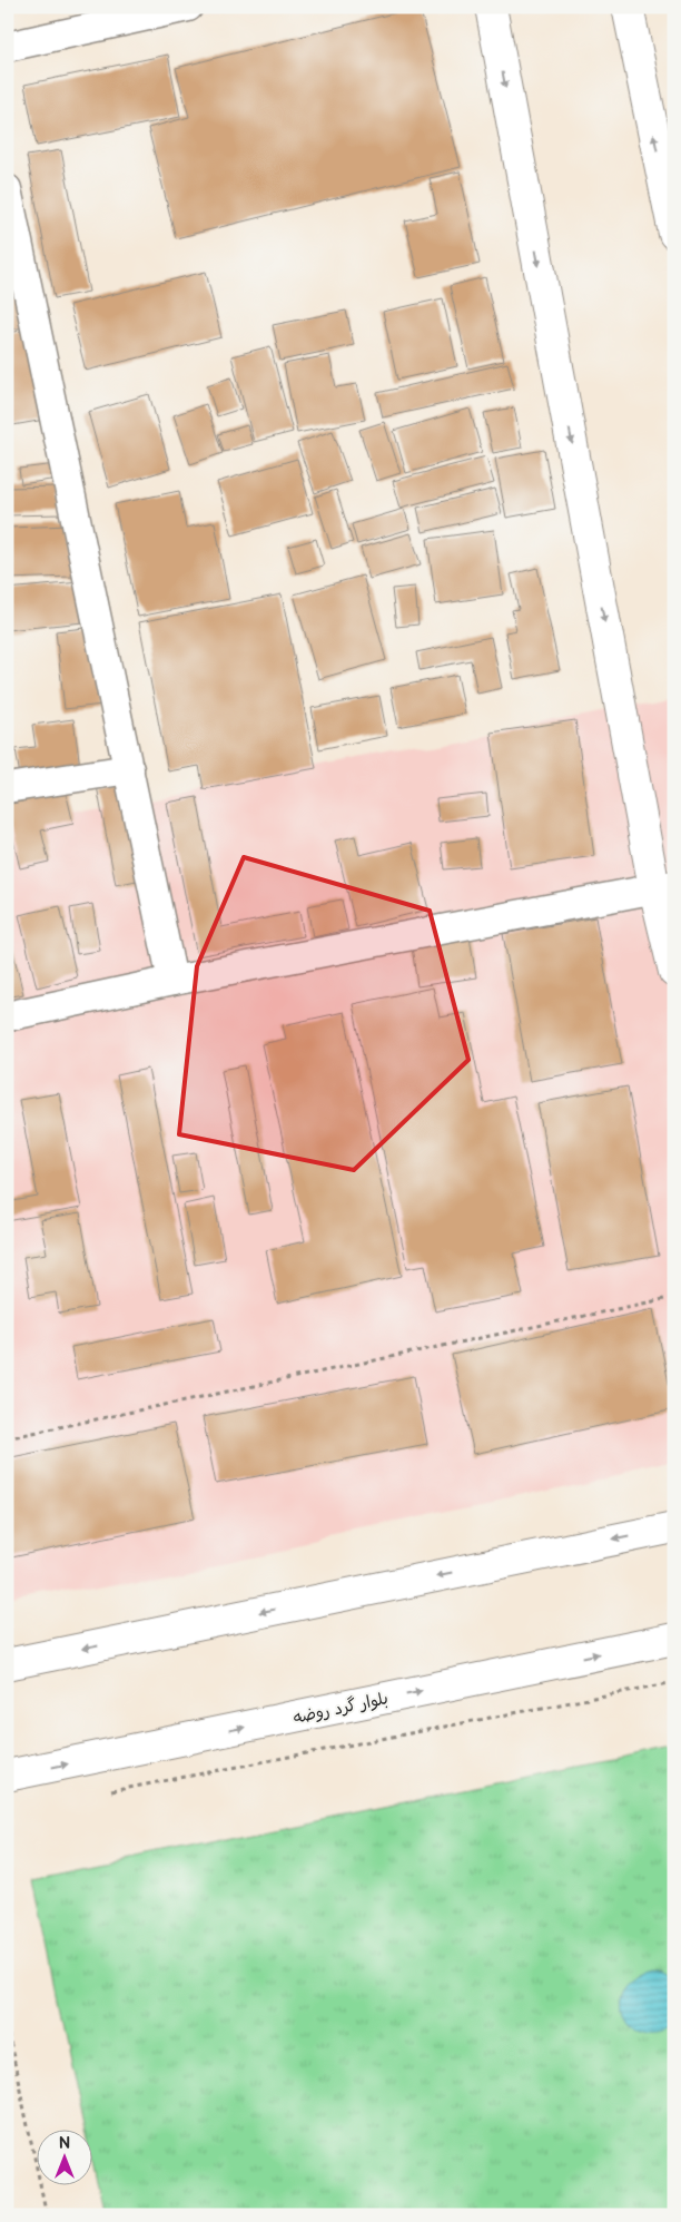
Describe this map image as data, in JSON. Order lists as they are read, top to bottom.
{
  "streets": {
    "main road": ["بلوار گرد روضه"]
  },
  "north": "top"
}
